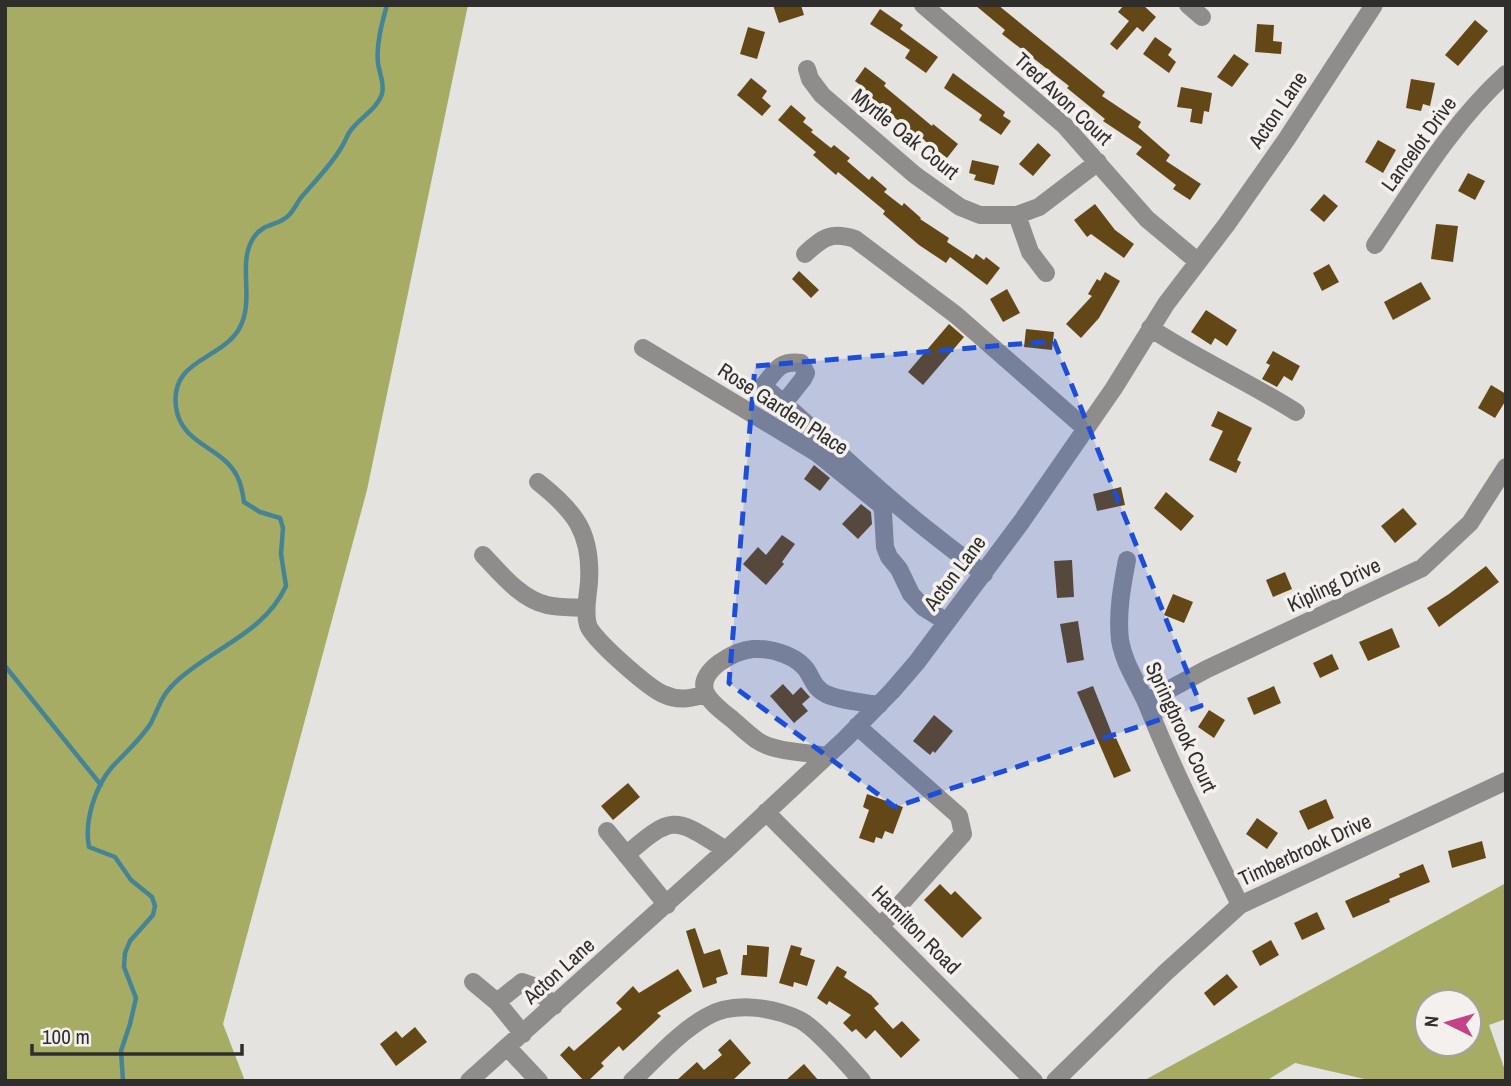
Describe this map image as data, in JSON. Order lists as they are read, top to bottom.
{
  "streets": {
    "street": [
      "Tred Avon Court",
      "Acton Lane",
      "Myrtle Oak Court",
      "Lancelot Drive",
      "Rose Garden Place",
      "Kipling Drive",
      "Springbrook Court",
      "Timberbrook Drive",
      "Hamilton Road"
    ]
  },
  "crossings": [
    ["Tred Avon Court", "Acton Lane"],
    ["Tred Avon Court", "Myrtle Oak Court"],
    ["Acton Lane", "Rose Garden Place"],
    ["Acton Lane", "Hamilton Road"],
    ["Kipling Drive", "Springbrook Court"],
    ["Springbrook Court", "Timberbrook Drive"]
  ],
  "scale_bar": "100 m",
  "north": "left"
}
